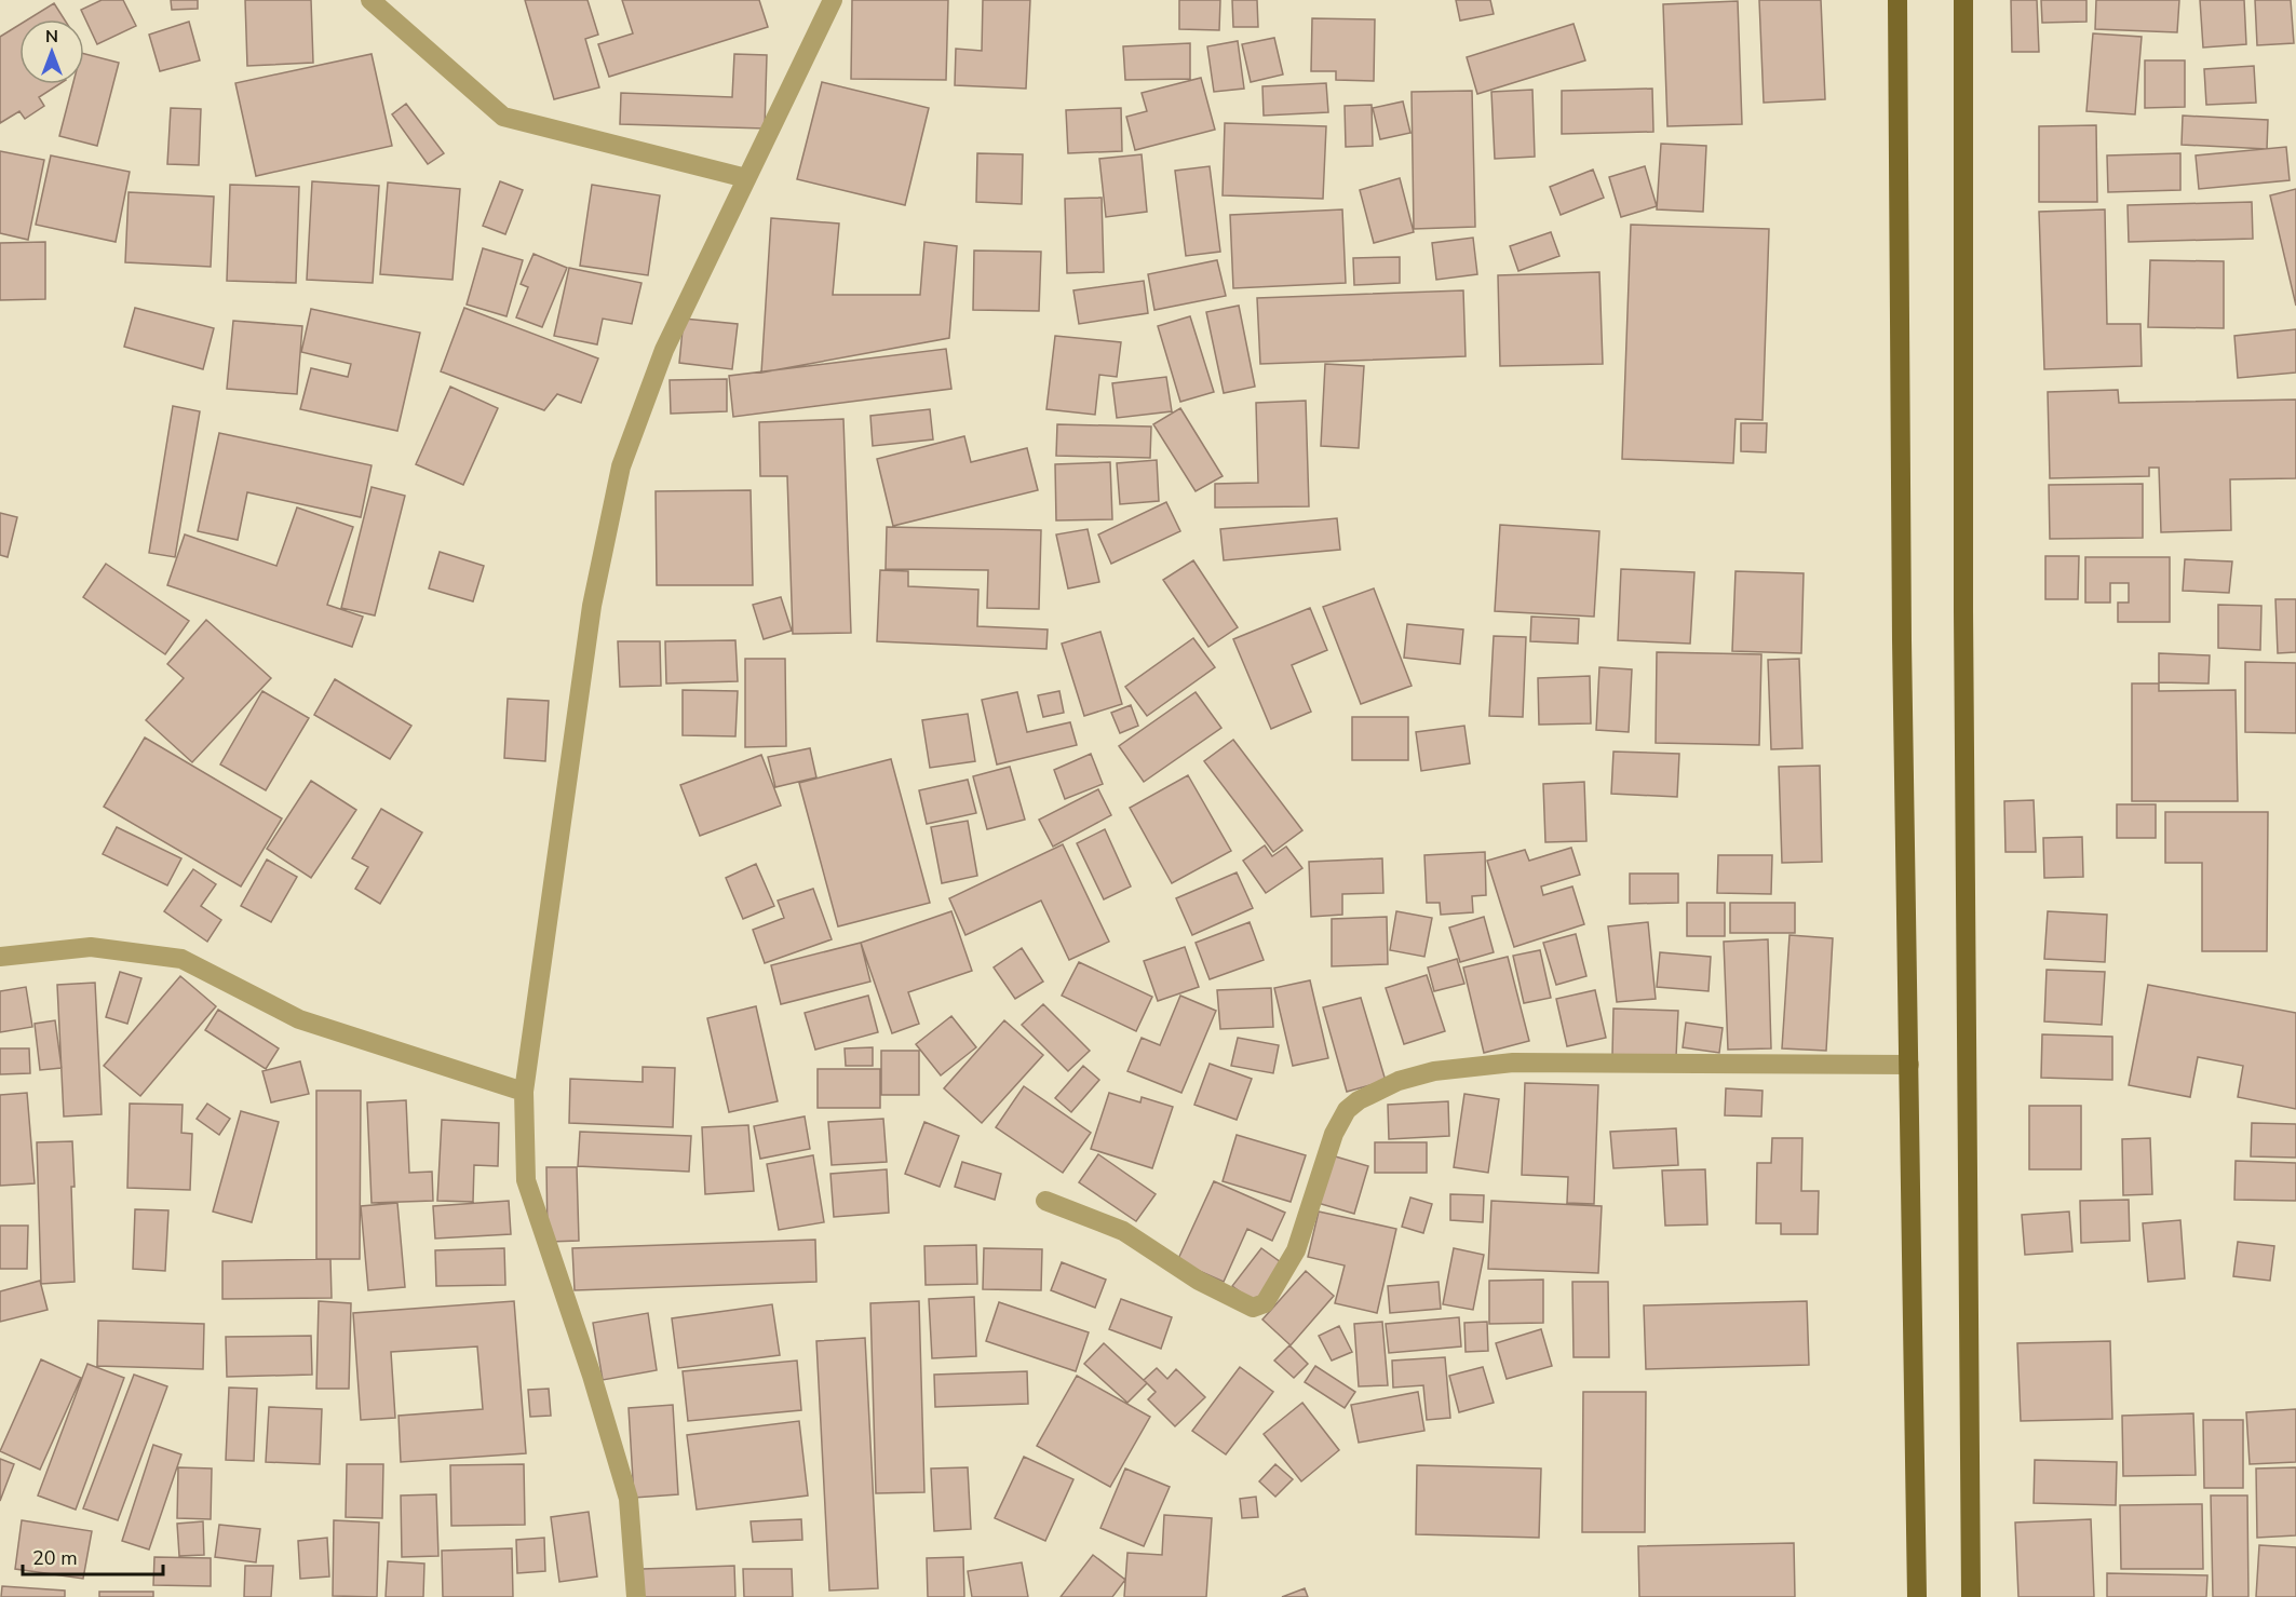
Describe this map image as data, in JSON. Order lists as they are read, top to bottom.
{
  "scale_bar": "20 m",
  "north": "top"
}
